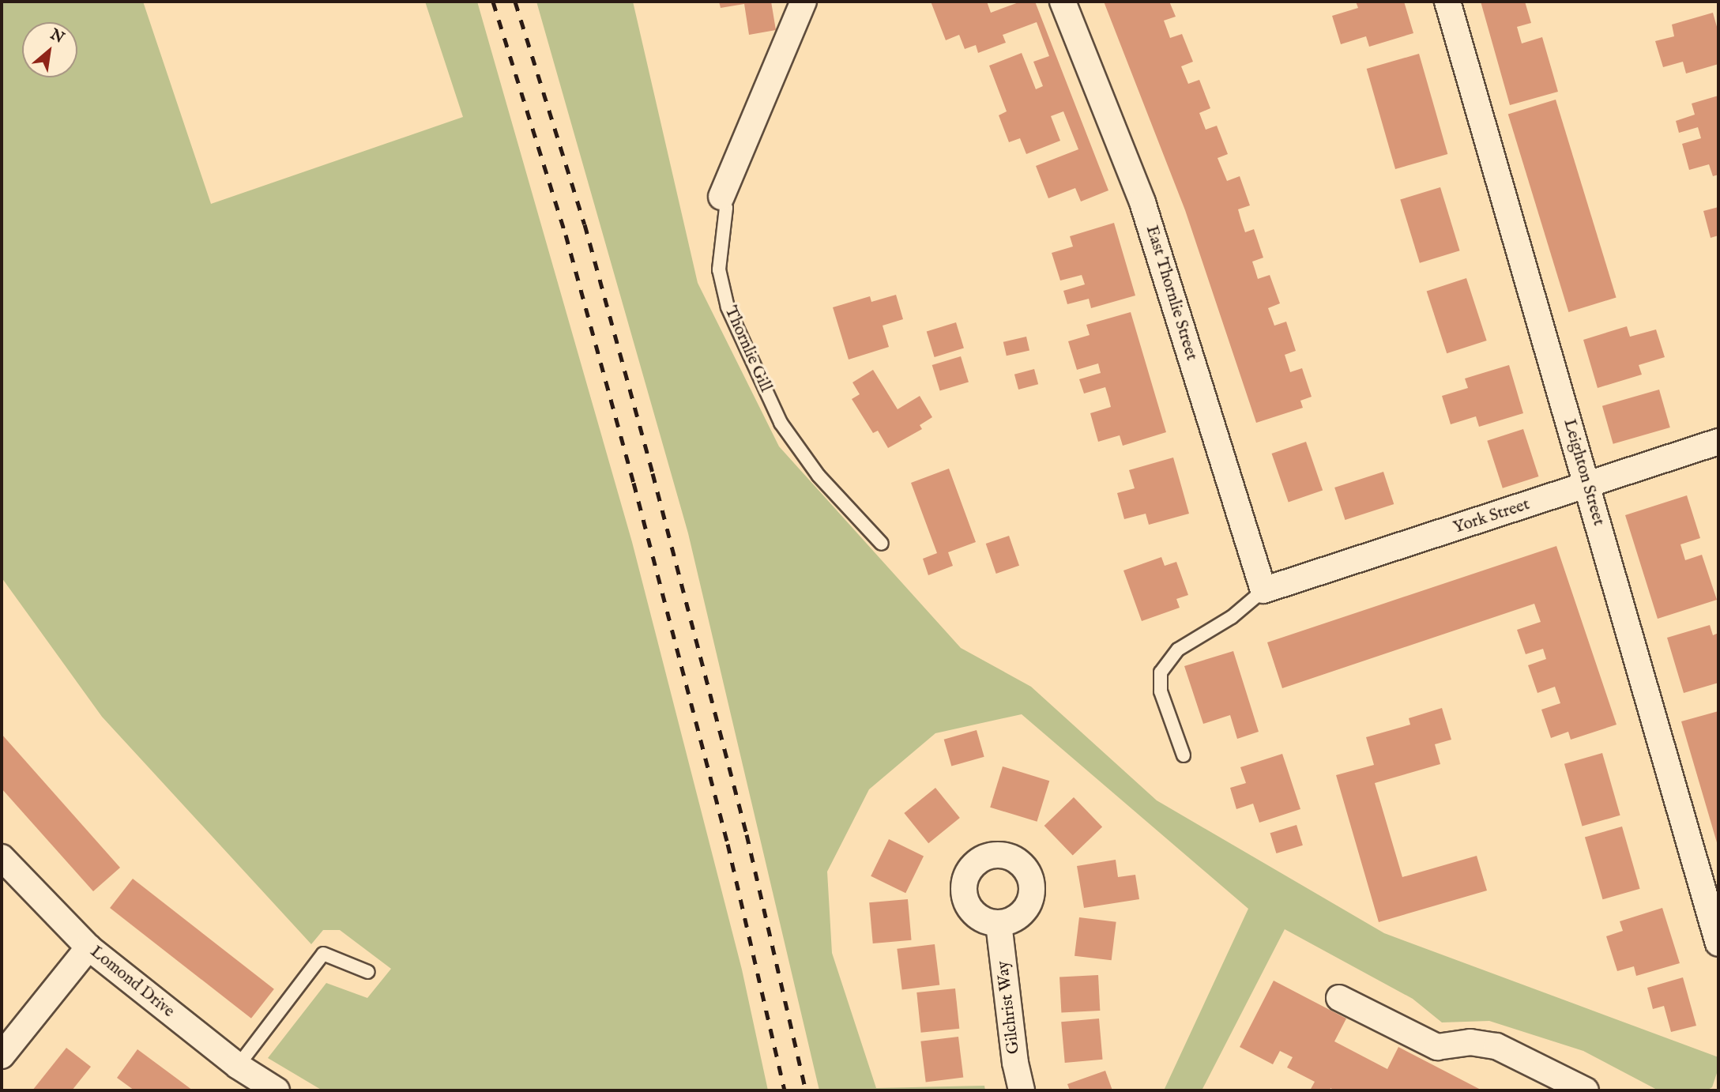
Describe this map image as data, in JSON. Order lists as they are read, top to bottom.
{
  "streets": {
    "street": [
      "East Thornlie Street",
      "Thornlie Gill",
      "Leighton Street",
      "York Street",
      "Lomond Drive",
      "Gilchrist Way"
    ]
  },
  "crossings": [
    ["East Thornlie Street", "York Street"],
    ["Leighton Street", "York Street"]
  ],
  "north": "top right"
}
